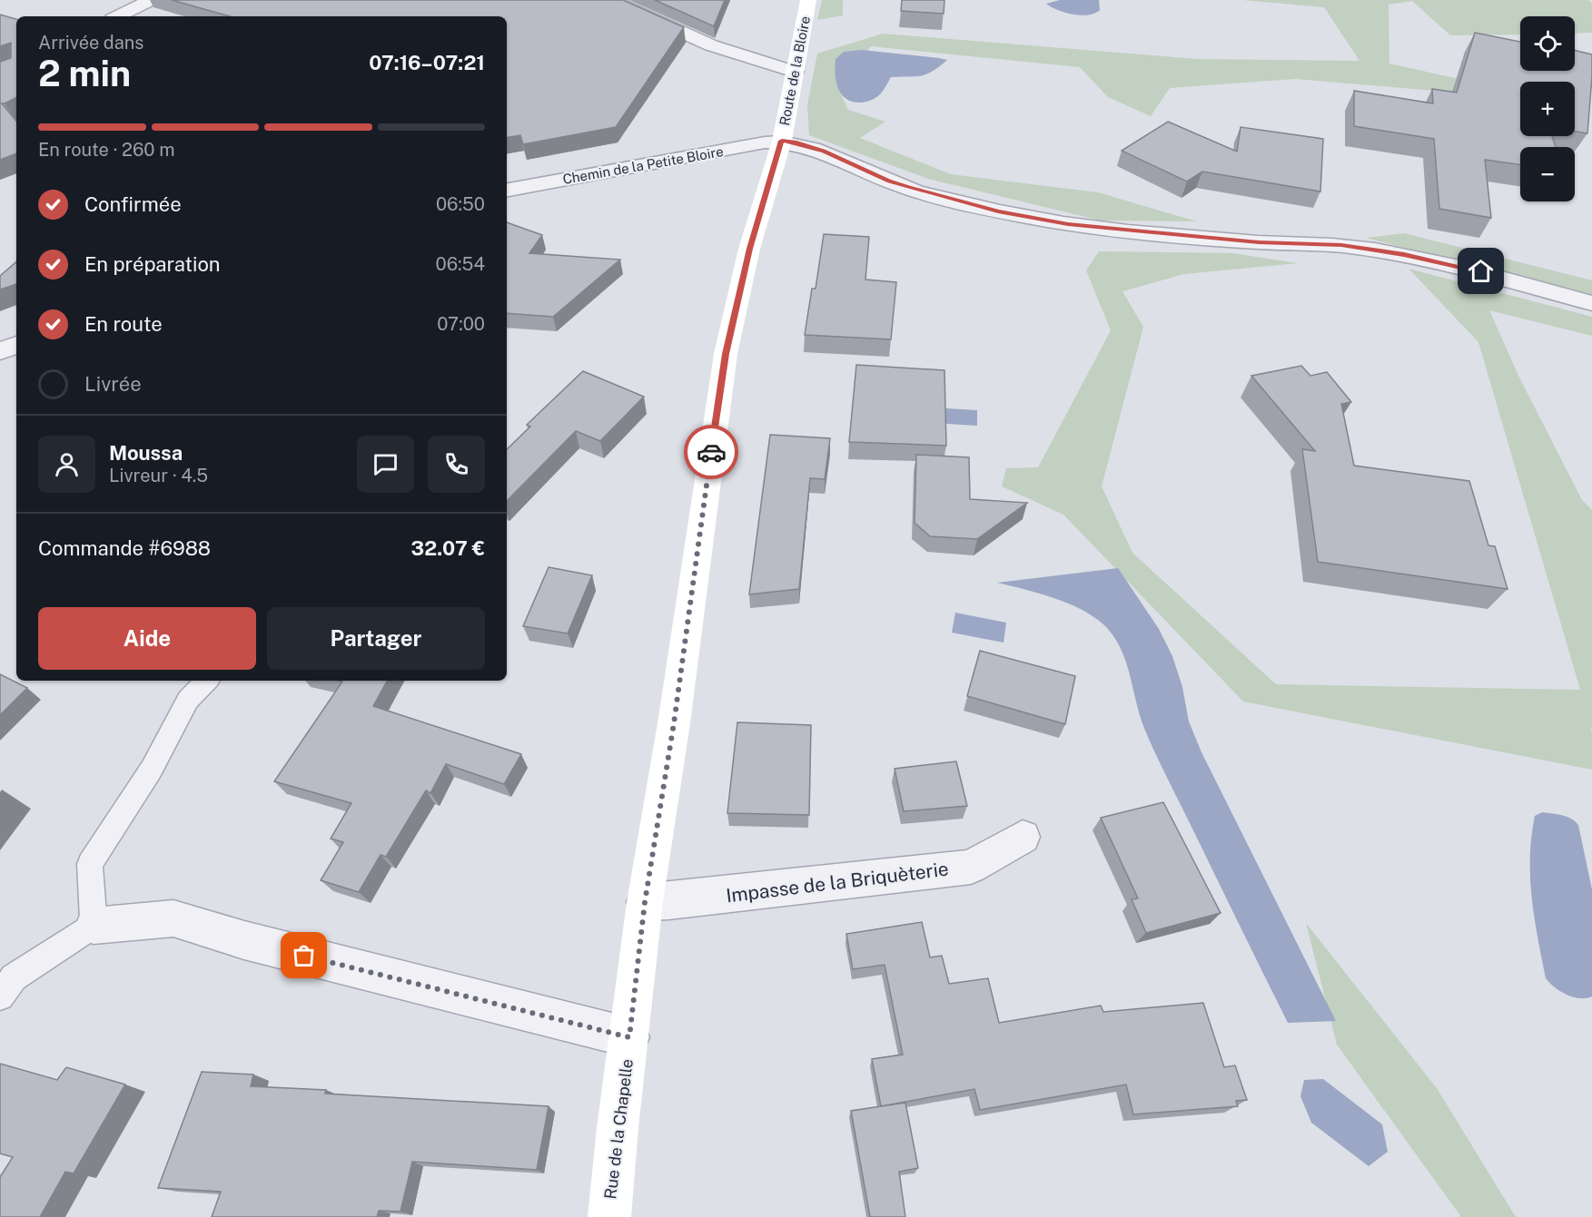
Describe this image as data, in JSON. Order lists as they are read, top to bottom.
{
  "streets": {
    "street": [
      "Route de la Bloire",
      "Chemin de la Petite Bloire",
      "Impasse de la Briquèterie",
      "Rue de la Chapelle"
    ]
  },
  "crossings": [
    ["Route de la Bloire", "Chemin de la Petite Bloire"],
    ["Route de la Bloire", "Rue de la Chapelle"],
    ["Chemin de la Petite Bloire", "Rue de la Chapelle"],
    ["Impasse de la Briquèterie", "Rue de la Chapelle"]
  ],
  "page": {
    "map_buttons": ["+", "−"],
    "heading": ["2 min", "Arrivée dans", "07:16–07:21"],
    "panel": [
      "Moussa",
      "Livreur · 4.5",
      "Commande #6988",
      "32.07 €"
    ],
    "bar": "En route · 260 m",
    "list": [
      ["Confirmée", "06:50"],
      ["En préparation", "06:54"],
      ["En route", "07:00"],
      "Livrée"
    ],
    "buttons": ["Aide", "Partager"]
  }
}
